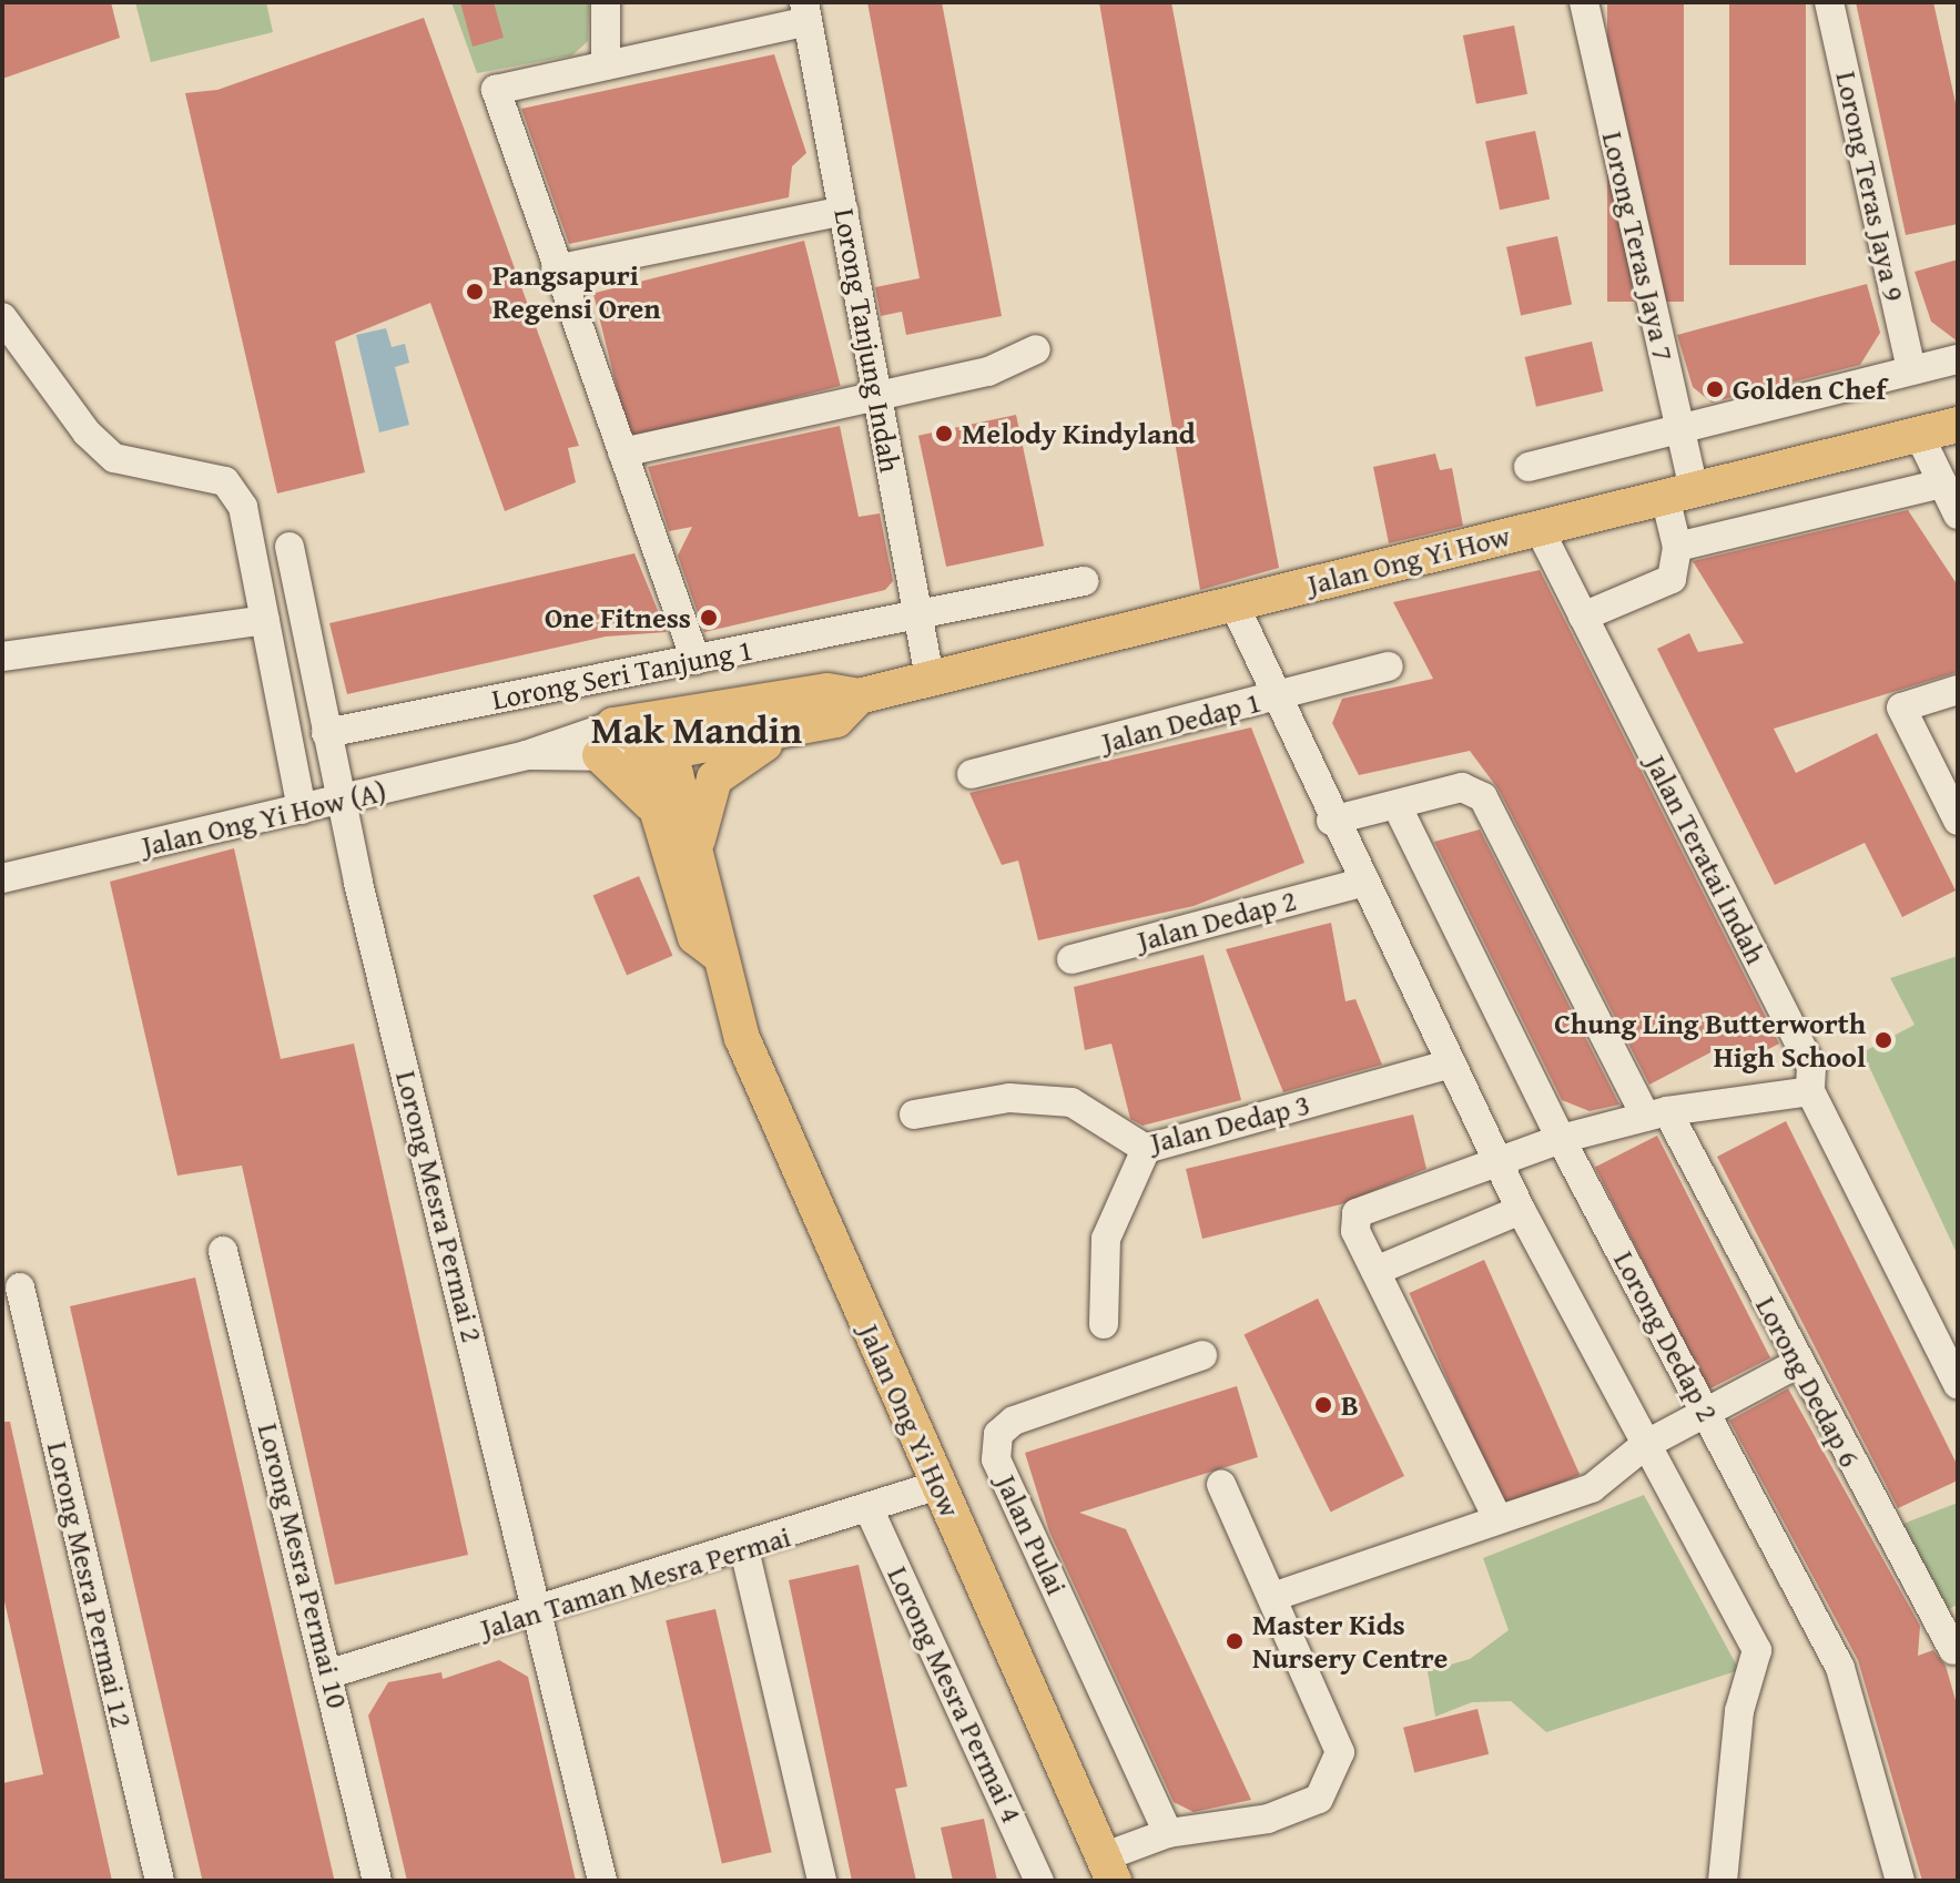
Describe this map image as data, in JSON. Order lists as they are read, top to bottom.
{
  "streets": {
    "main road": ["Jalan Ong Yi How"],
    "street": [
      "Lorong Teras Jaya 9",
      "Lorong Teras Jaya 7",
      "Lorong Tanjung Indah",
      "Lorong Seri Tanjung 1",
      "Jalan Dedap 1",
      "Jalan Ong Yi How (A)",
      "Jalan Teratai Indah",
      "Jalan Dedap 2",
      "Jalan Dedap 3",
      "Lorong Mesra Permai 2",
      "Lorong Dedap 2",
      "Lorong Dedap 6",
      "Jalan Pulai",
      "Lorong Mesra Permai 10",
      "Jalan Taman Mesra Permai",
      "Lorong Mesra Permai 12",
      "Lorong Mesra Permai 4"
    ]
  },
  "crossings": [
    ["Lorong Teras Jaya 7", "Jalan Ong Yi How"],
    ["Lorong Tanjung Indah", "Jalan Ong Yi How"],
    ["Lorong Tanjung Indah", "Lorong Seri Tanjung 1"],
    ["Jalan Ong Yi How", "Jalan Ong Yi How (A)"],
    ["Jalan Ong Yi How", "Jalan Teratai Indah"],
    ["Jalan Ong Yi How", "Jalan Taman Mesra Permai"],
    ["Lorong Seri Tanjung 1", "Lorong Mesra Permai 2"],
    ["Jalan Ong Yi How (A)", "Lorong Mesra Permai 2"],
    ["Lorong Mesra Permai 2", "Jalan Taman Mesra Permai"],
    ["Lorong Dedap 2", "Lorong Dedap 6"],
    ["Lorong Mesra Permai 10", "Jalan Taman Mesra Permai"],
    ["Jalan Taman Mesra Permai", "Lorong Mesra Permai 4"]
  ],
  "districts": ["Mak Mandin"],
  "places": [
    "Pangsapuri Regensi Oren",
    "Golden Chef",
    "Melody Kindyland",
    "One Fitness",
    "Chung Ling Butterworth High School",
    "B",
    "Master Kids Nursery Centre"
  ]
}
